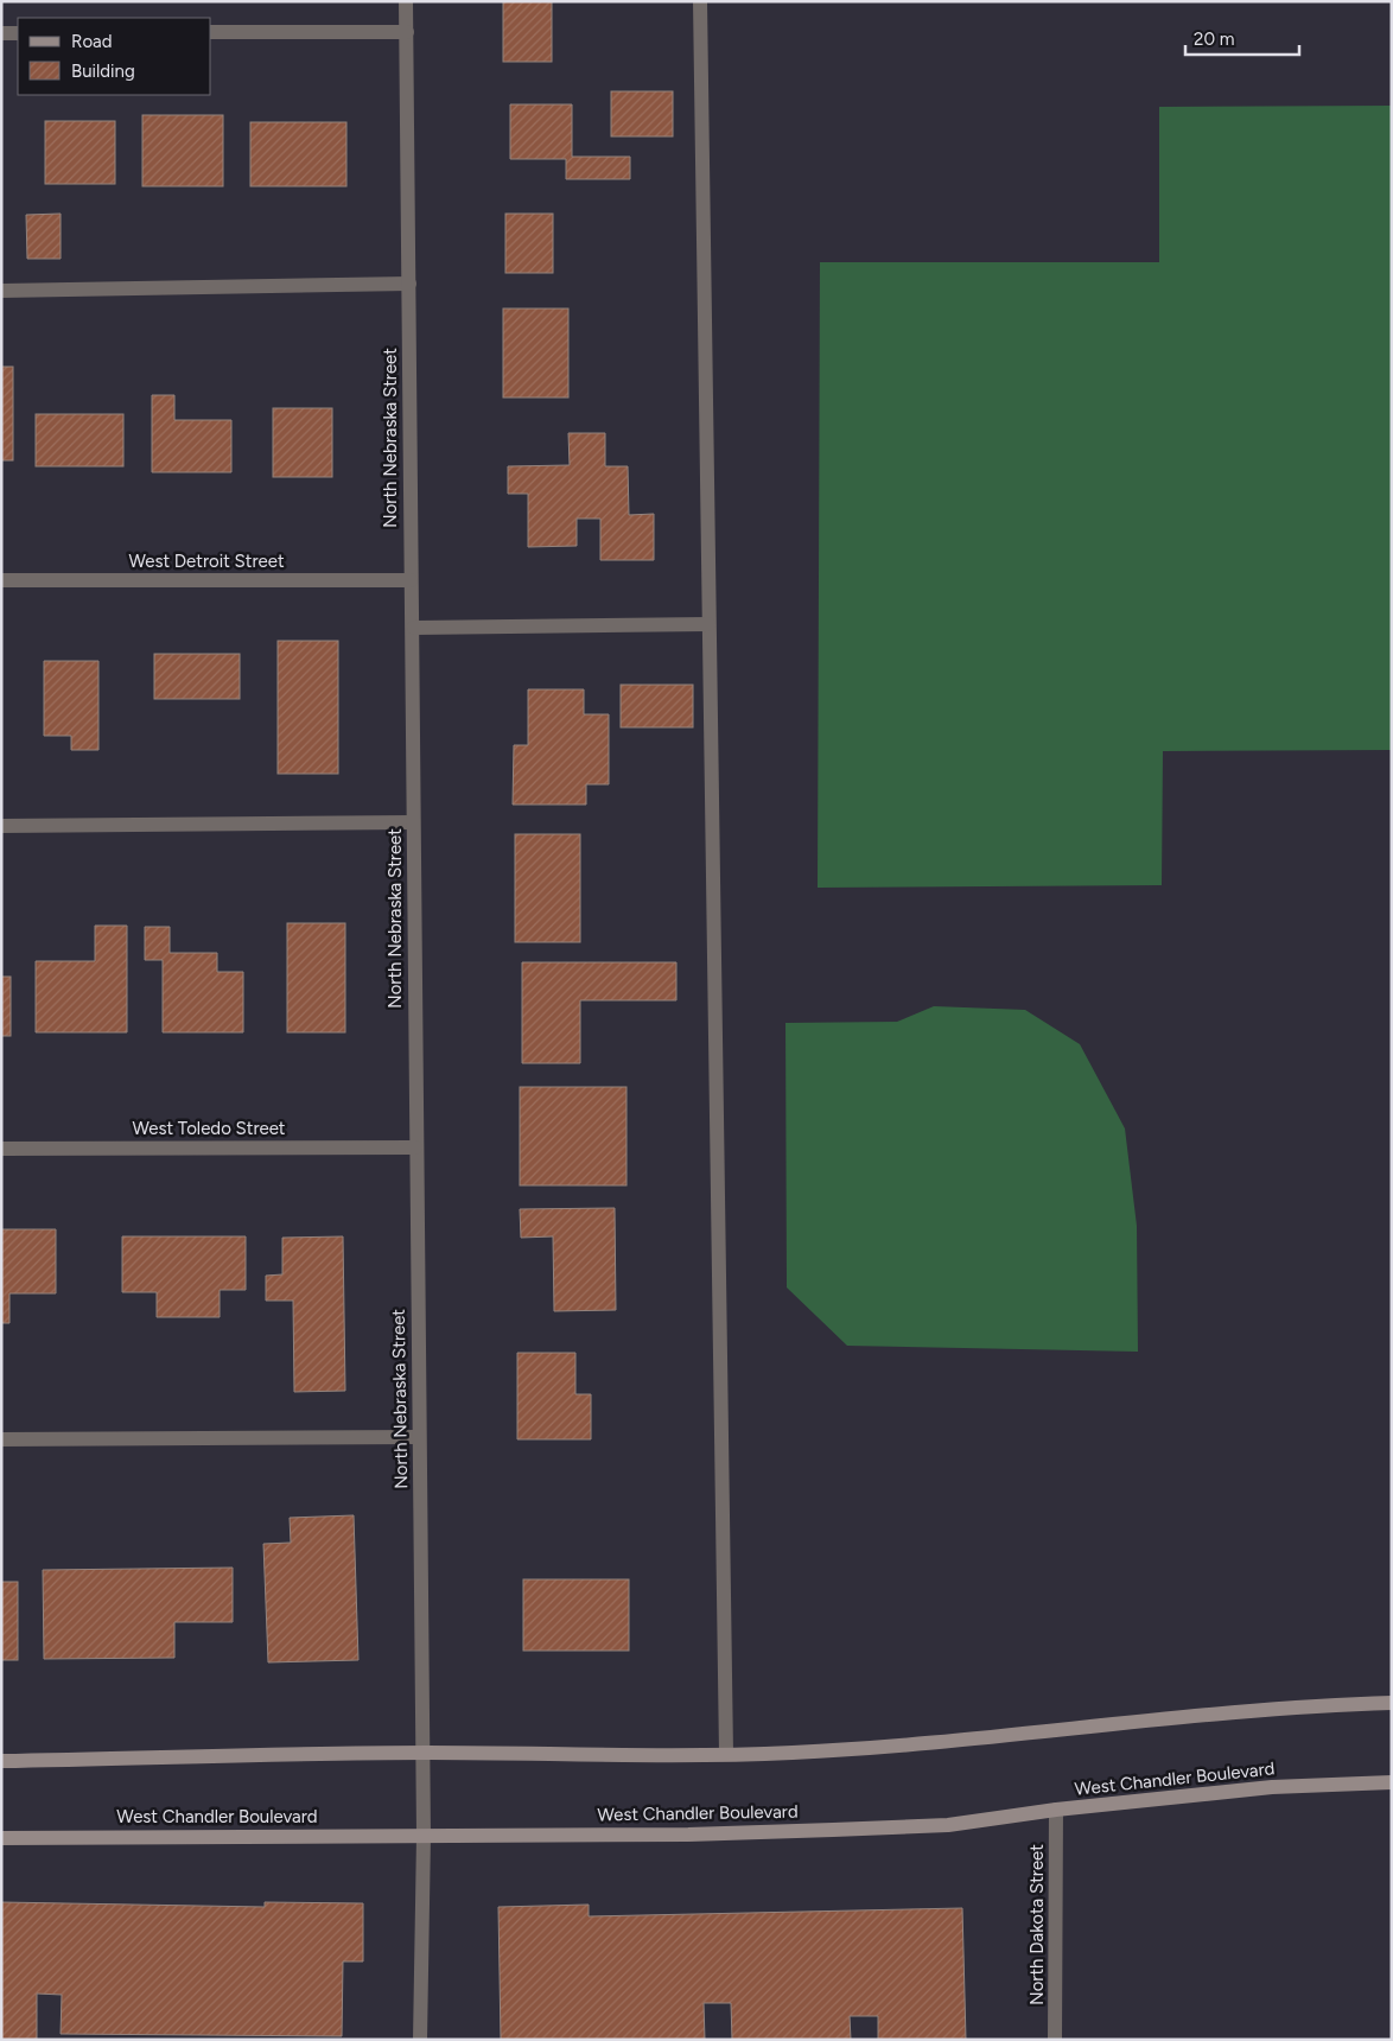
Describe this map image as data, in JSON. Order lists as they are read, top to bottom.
{
  "streets": {
    "main road": ["West Chandler Boulevard"],
    "street": [
      "North Nebraska Street",
      "West Detroit Street",
      "West Toledo Street",
      "North Dakota Street"
    ]
  },
  "crossings": [
    ["North Nebraska Street", "West Detroit Street"],
    ["North Nebraska Street", "West Toledo Street"],
    ["North Nebraska Street", "West Chandler Boulevard"],
    ["West Chandler Boulevard", "North Dakota Street"]
  ],
  "legend": ["Road", "Building"],
  "scale_bar": "20 m"
}
